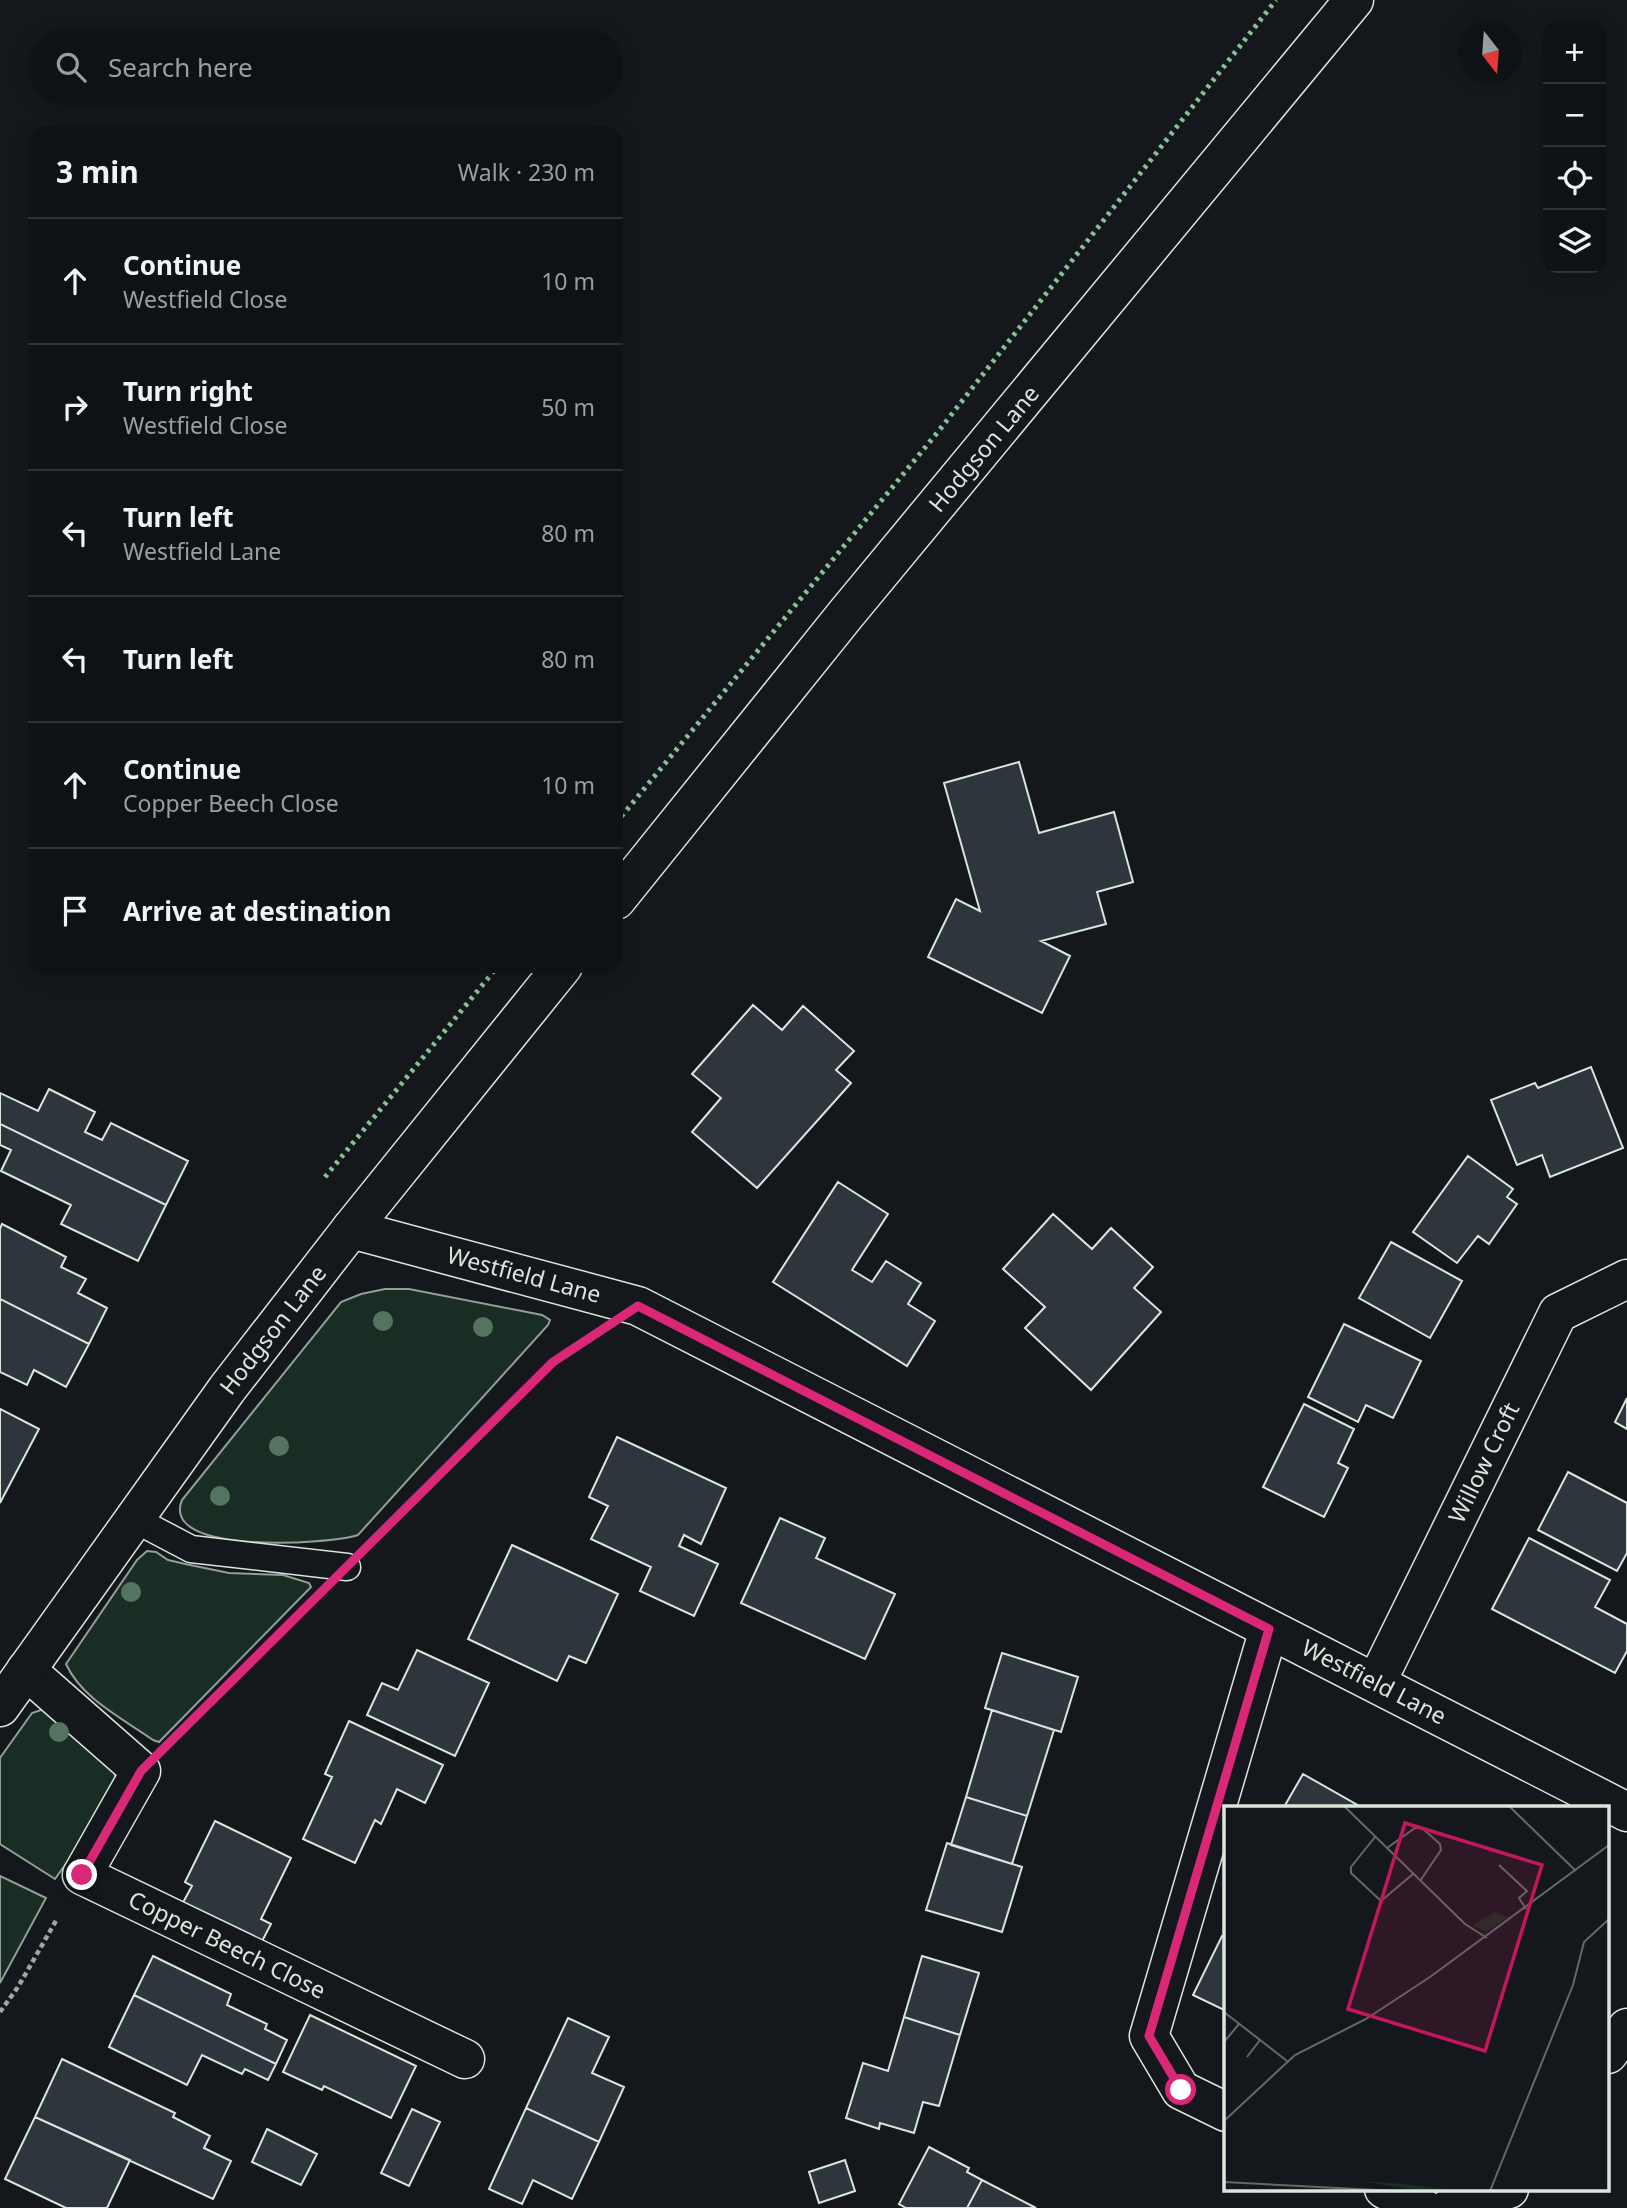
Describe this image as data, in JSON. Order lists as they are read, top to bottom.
{
  "streets": {
    "street": [
      "Hodgson Lane",
      "Westfield Lane",
      "Willow Croft",
      "Copper Beech Close"
    ]
  },
  "crossings": [
    ["Hodgson Lane", "Westfield Lane"],
    ["Westfield Lane", "Willow Croft"]
  ],
  "north": "bottom",
  "page": {
    "map_buttons": ["+", "−"],
    "search": "Search here",
    "heading": ["3 min", "Walk · 230 m"],
    "list": [
      ["Continue", "Westfield Close", "10 m"],
      ["Turn right", "Westfield Close", "50 m"],
      ["Turn left", "Westfield Lane", "80 m"],
      ["Turn left", "80 m"],
      ["Continue", "Copper Beech Close", "10 m"],
      "Arrive at destination"
    ]
  }
}
